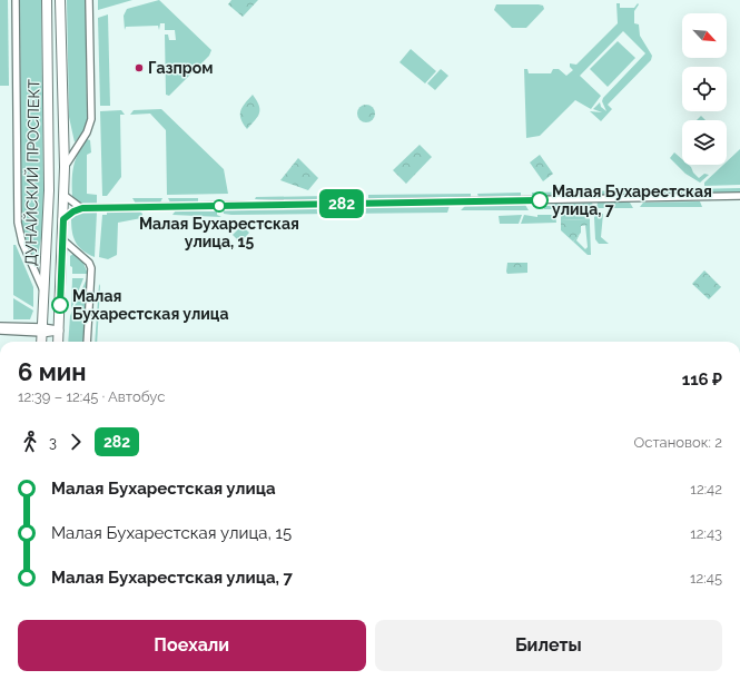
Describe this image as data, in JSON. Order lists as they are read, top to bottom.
{
  "streets": {
    "main road": ["ДУНАЙСКИЙ ПРОСПЕКТ"]
  },
  "places": [
    "Газпром",
    "Малая Бухарестская улица, 7",
    "Малая Бухарестская улица, 15",
    "Малая Бухарестская улица"
  ],
  "lines": ["bus line 282"],
  "north": "bottom right",
  "page": {
    "on_map": "282",
    "heading": ["6 мин", "12:39 – 12:45 · Автобус", "116 ₽"],
    "legs": ["3", "282", "Остановок: 2"],
    "list": [
      {
        "name": "Малая Бухарестская улица",
        "value": "12:42"
      },
      {
        "name": "Малая Бухарестская улица, 15",
        "value": "12:43"
      },
      {
        "name": "Малая Бухарестская улица, 7",
        "value": "12:45"
      }
    ],
    "buttons": ["Поехали", "Билеты"]
  }
}
